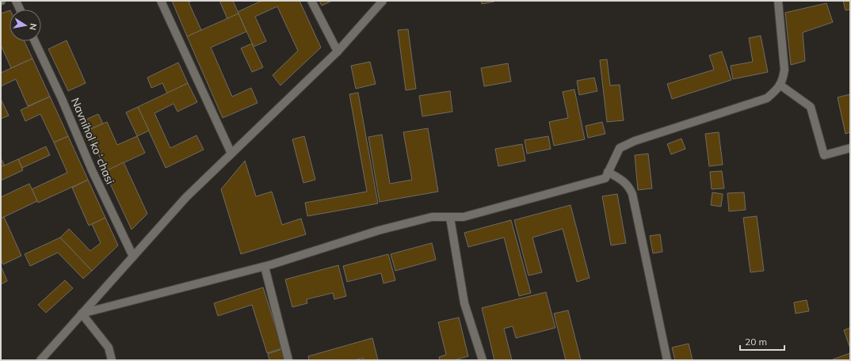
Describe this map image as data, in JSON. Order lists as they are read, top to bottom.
{
  "streets": {
    "street": ["Navnihol koʻchasi"]
  },
  "scale_bar": "20 m",
  "north": "right"
}
